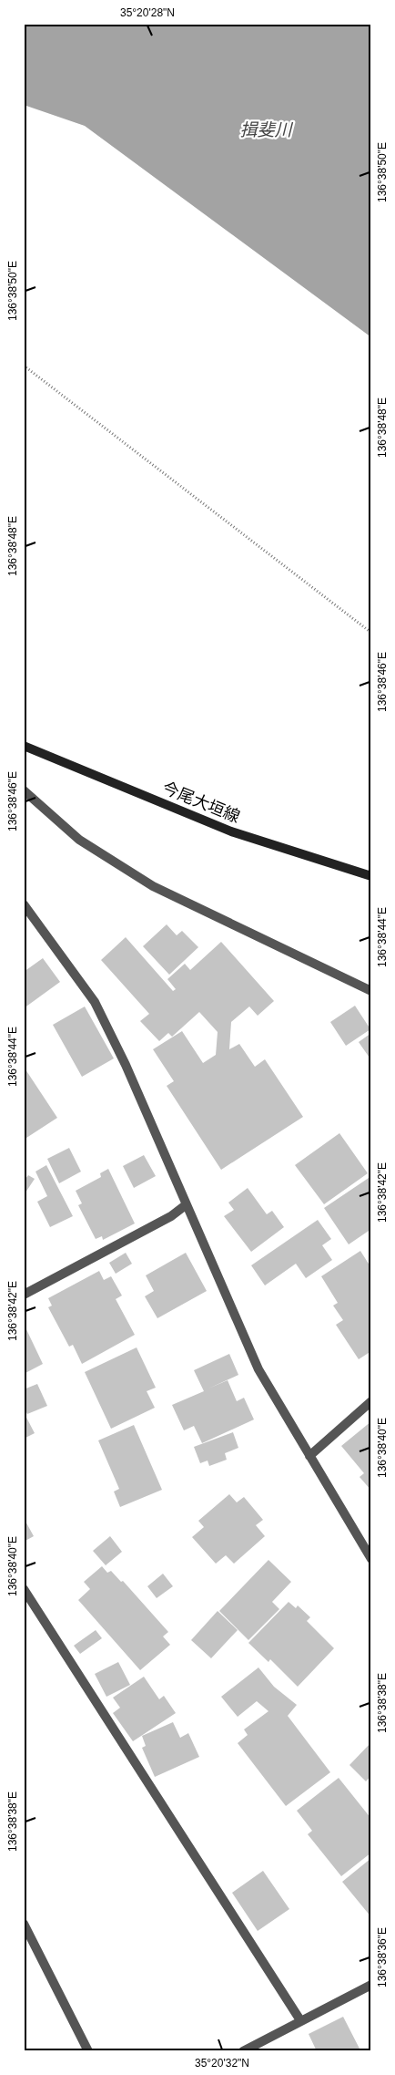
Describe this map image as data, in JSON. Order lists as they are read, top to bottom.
{
  "streets": {
    "main road": ["今尾大垣線"]
  },
  "water": ["揖斐川"],
  "coordinates": [
    "35°20'28\"N",
    "136°38'50\"E",
    "136°38'48\"E",
    "136°38'46\"E",
    "136°38'44\"E",
    "136°38'42\"E",
    "136°38'40\"E",
    "136°38'38\"E",
    "136°38'36\"E",
    "35°20'32\"N"
  ]
}
